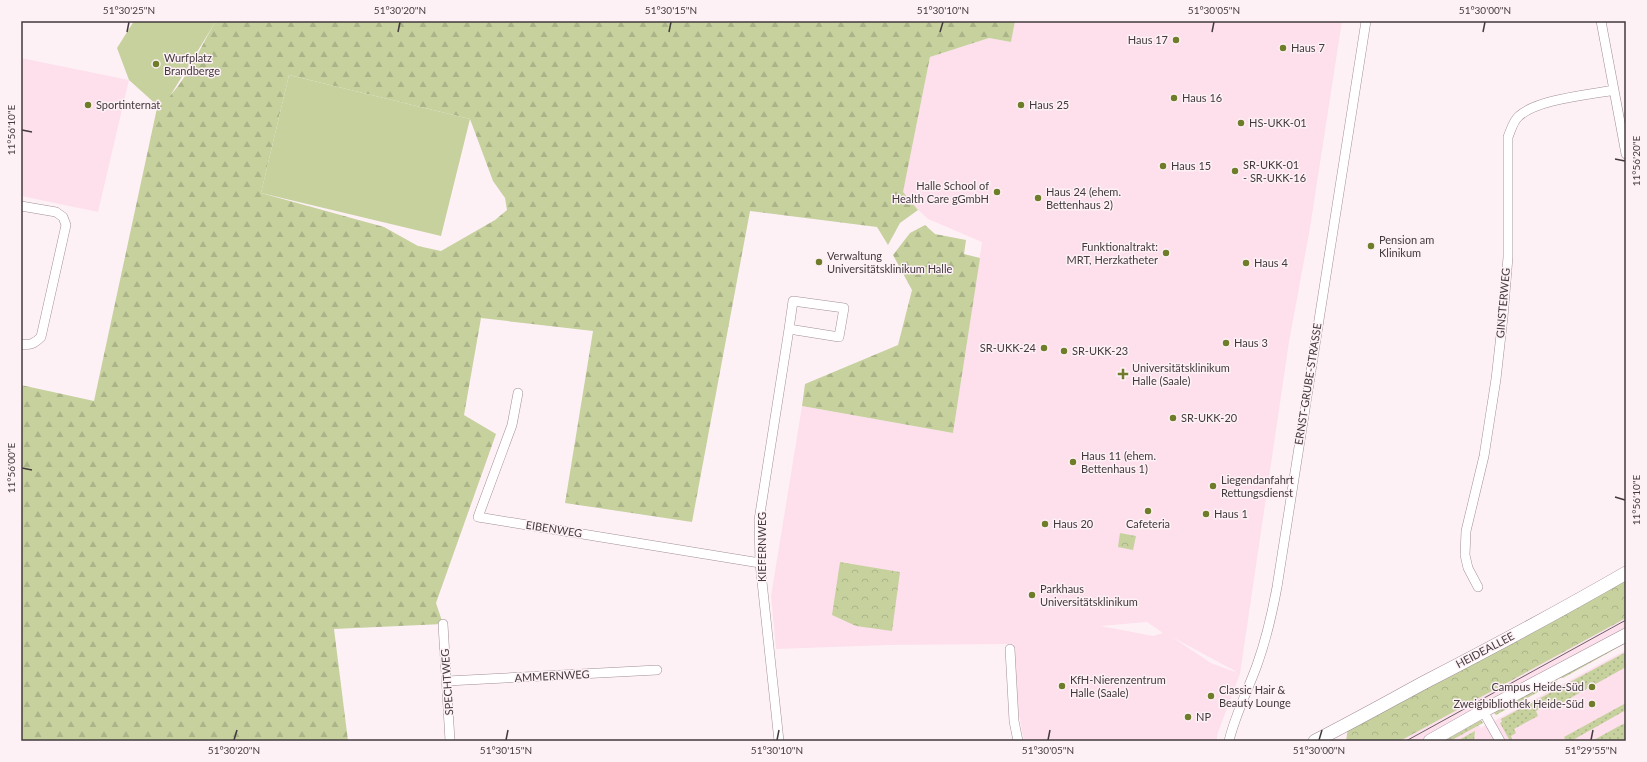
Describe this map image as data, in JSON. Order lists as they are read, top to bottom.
{
  "streets": {
    "main road": ["HEIDEALLEE"],
    "street": [
      "GINSTERWEG",
      "ERNST-GRUBE-STRASSE",
      "EIBENWEG",
      "KIEFERNWEG",
      "AMMERNWEG",
      "SPECHTWEG"
    ]
  },
  "crossings": [
    ["EIBENWEG", "KIEFERNWEG"],
    ["AMMERNWEG", "SPECHTWEG"]
  ],
  "places": {
    "other": [
      "Haus 17",
      "Haus 7",
      "Wurfplatz Brandberge",
      "Haus 16",
      "Sportinternat",
      "Haus 25",
      "HS-UKK-01",
      "Haus 15",
      "SR-UKK-01 - SR-UKK-16",
      "Halle School of Health Care gGmbH",
      "Haus 24 (ehem. Bettenhaus 2)",
      "Pension am Klinikum",
      "Funktionaltrakt: MRT, Herzkatheter",
      "Verwaltung Universitätsklinikum Halle",
      "Haus 4",
      "Haus 3",
      "SR-UKK-24",
      "SR-UKK-23",
      "SR-UKK-20",
      "Haus 11 (ehem. Bettenhaus 1)",
      "Liegendanfahrt Rettungsdienst",
      "Cafeteria",
      "Haus 1",
      "Haus 20",
      "Parkhaus Universitätsklinikum",
      "KfH-Nierenzentrum Halle (Saale)",
      "Campus Heide-Süd",
      "Classic Hair & Beauty Lounge",
      "Zweigbibliothek Heide-Süd",
      "NP"
    ],
    "health": ["Universitätsklinikum Halle (Saale)"]
  },
  "coordinates": [
    "51°30'25\"N",
    "51°30'20\"N",
    "51°30'15\"N",
    "51°30'10\"N",
    "51°30'05\"N",
    "51°30'00\"N",
    "11°56'10\"E",
    "11°56'20\"E",
    "11°56'00\"E",
    "51°29'55\"N"
  ]
}
